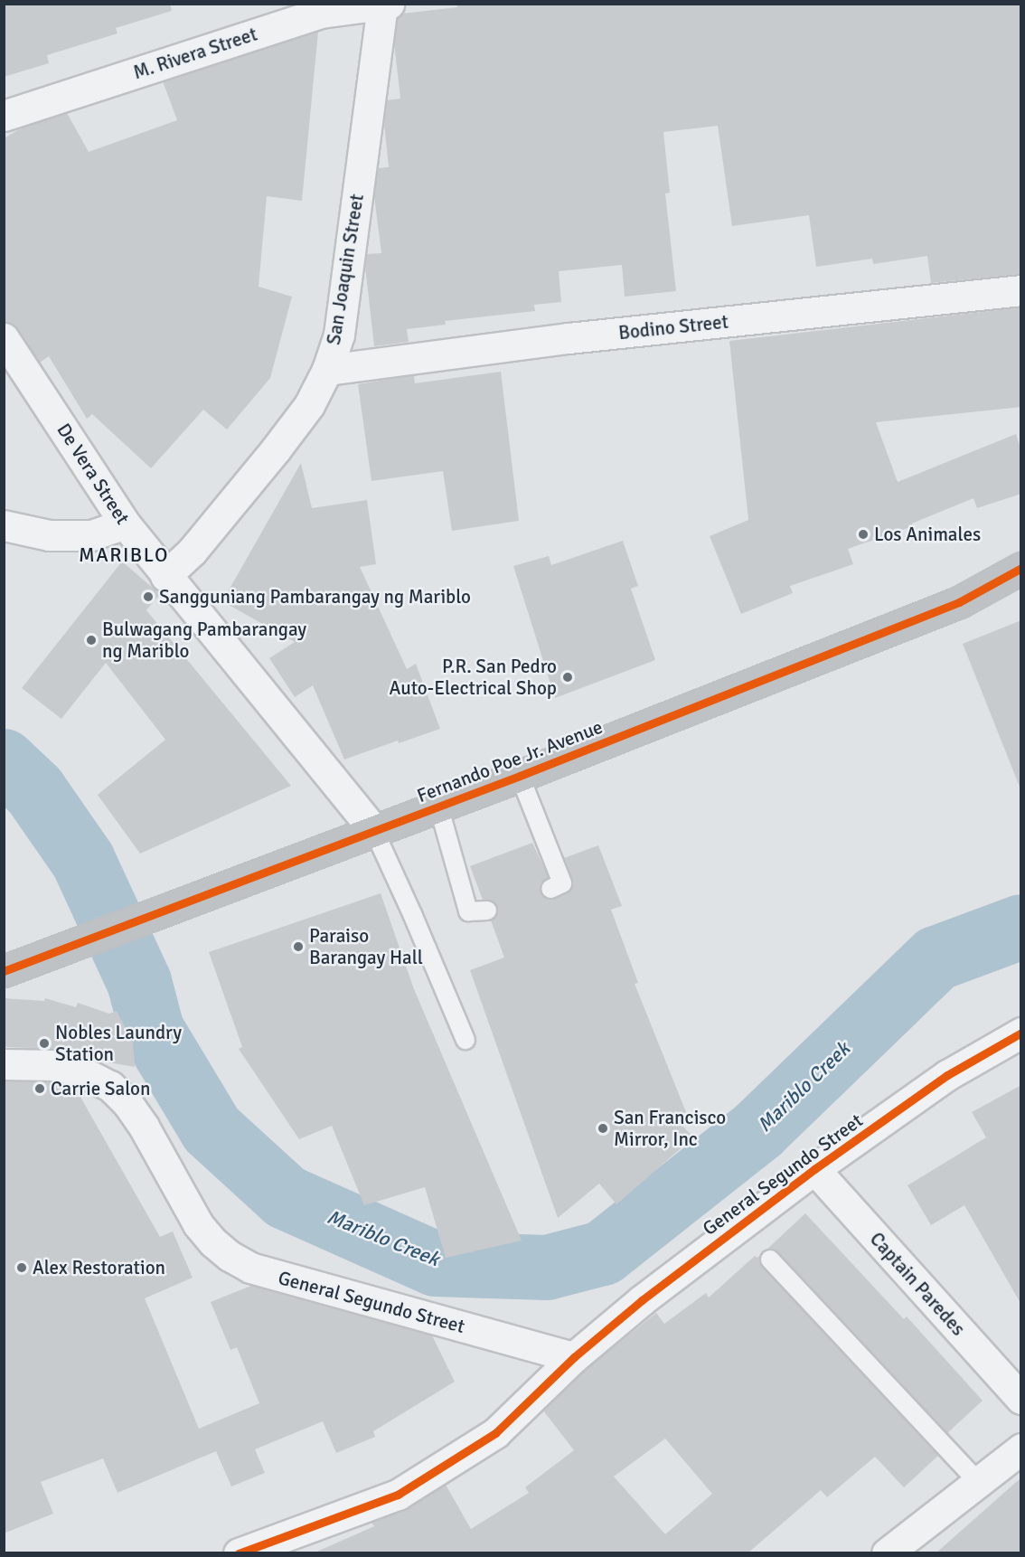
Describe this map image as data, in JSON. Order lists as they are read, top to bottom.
{
  "streets": {
    "main road": ["Fernando Poe Jr. Avenue"],
    "street": [
      "M. Rivera Street",
      "San Joaquin Street",
      "Bodino Street",
      "De Vera Street",
      "General Segundo Street",
      "Captain Paredes"
    ]
  },
  "crossings": [
    ["M. Rivera Street", "San Joaquin Street"],
    ["San Joaquin Street", "Bodino Street"],
    ["San Joaquin Street", "De Vera Street"],
    ["De Vera Street", "Fernando Poe Jr. Avenue"],
    ["General Segundo Street", "Captain Paredes"]
  ],
  "districts": ["MARIBLO"],
  "water": ["Mariblo Creek"],
  "places": [
    "Los Animales",
    "Sangguniang Pambarangay ng Mariblo",
    "Bulwagang Pambarangay ng Mariblo",
    "P.R. San Pedro Auto-Electrical Shop",
    "Paraiso Barangay Hall",
    "Nobles Laundry Station",
    "Carrie Salon",
    "San Francisco Mirror, Inc",
    "Alex Restoration"
  ]
}
